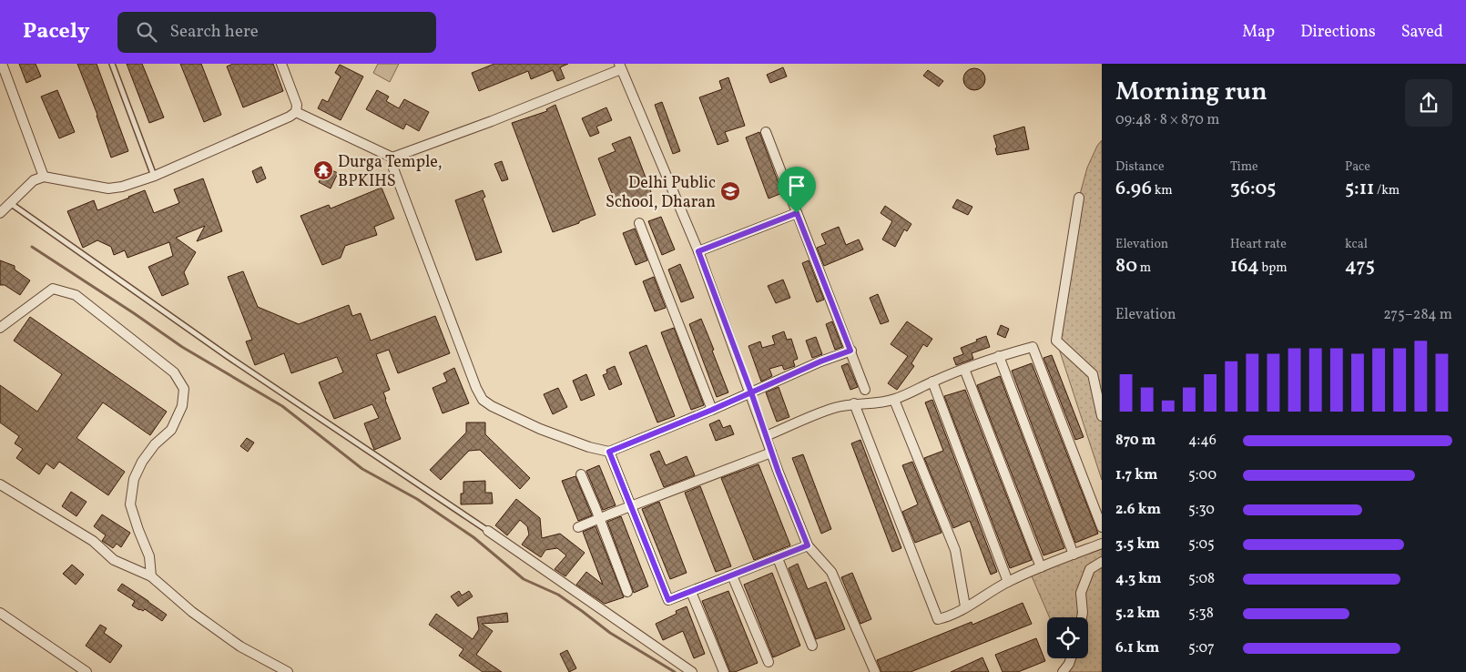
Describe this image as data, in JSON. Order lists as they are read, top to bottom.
{
  "places": {
    "temple": ["Durga Temple, BPKIHS"],
    "school or university": ["Delhi Public School, Dharan"]
  },
  "page": {
    "header": "Pacely",
    "search": "Search here",
    "nav": ["Map", "Directions", "Saved"],
    "heading": ["Morning run", "09:48 · 8 × 870 m"],
    "stats": [
      ["Distance", "6.96 km"],
      ["Time", "36:05"],
      ["Pace", "5:11 /km"],
      ["Elevation", "80 m"],
      ["Heart rate", "164 bpm"],
      ["kcal", "475"]
    ],
    "chart": ["Elevation", "275–284 m"],
    "list": [
      {
        "name": "870 m",
        "note": "4:46"
      },
      {
        "name": "1.7 km",
        "note": "5:00"
      },
      {
        "name": "2.6 km",
        "note": "5:30"
      },
      {
        "name": "3.5 km",
        "note": "5:05"
      },
      {
        "name": "4.3 km",
        "note": "5:08"
      },
      {
        "name": "5.2 km",
        "note": "5:38"
      },
      {
        "name": "6.1 km",
        "note": "5:07"
      }
    ]
  }
}
